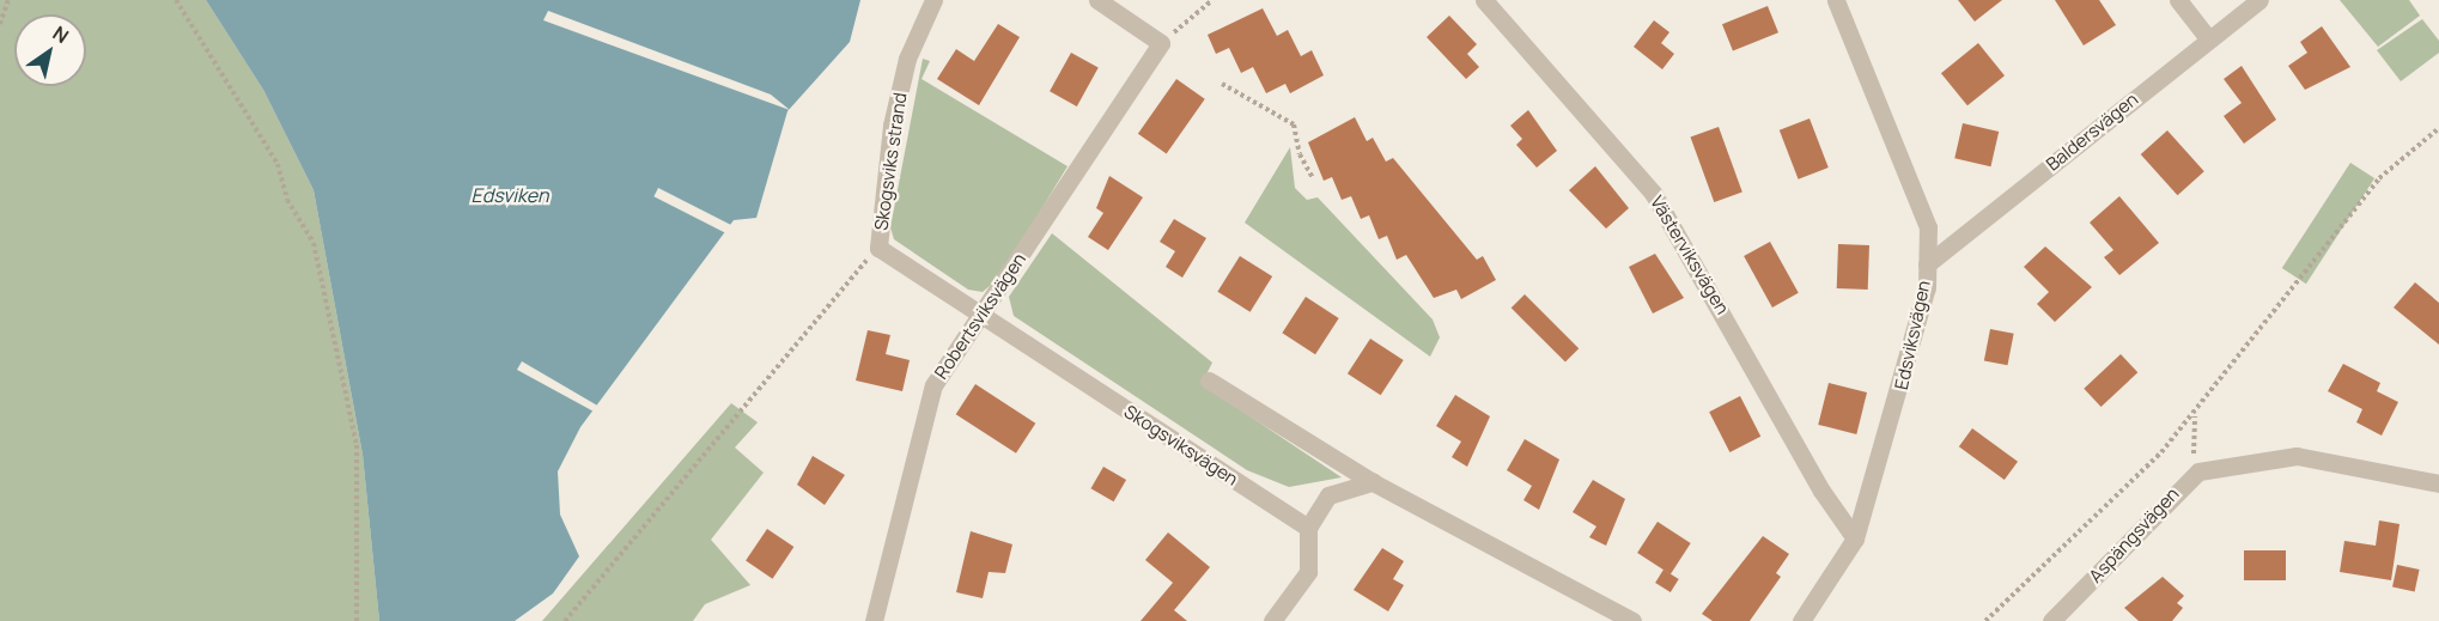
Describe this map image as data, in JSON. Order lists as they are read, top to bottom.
{
  "streets": {
    "street": [
      "Baldersvägen",
      "Skogsviks strand",
      "Västerviksvägen",
      "Robertsviksvägen",
      "Edsviksvägen",
      "Skogsviksvägen",
      "Aspängsvägen"
    ]
  },
  "crossings": [
    ["Baldersvägen", "Edsviksvägen"],
    ["Skogsviks strand", "Robertsviksvägen"],
    ["Skogsviks strand", "Skogsviksvägen"],
    ["Västerviksvägen", "Edsviksvägen"],
    ["Robertsviksvägen", "Skogsviksvägen"]
  ],
  "water": ["Edsviken"],
  "north": "top right"
}
